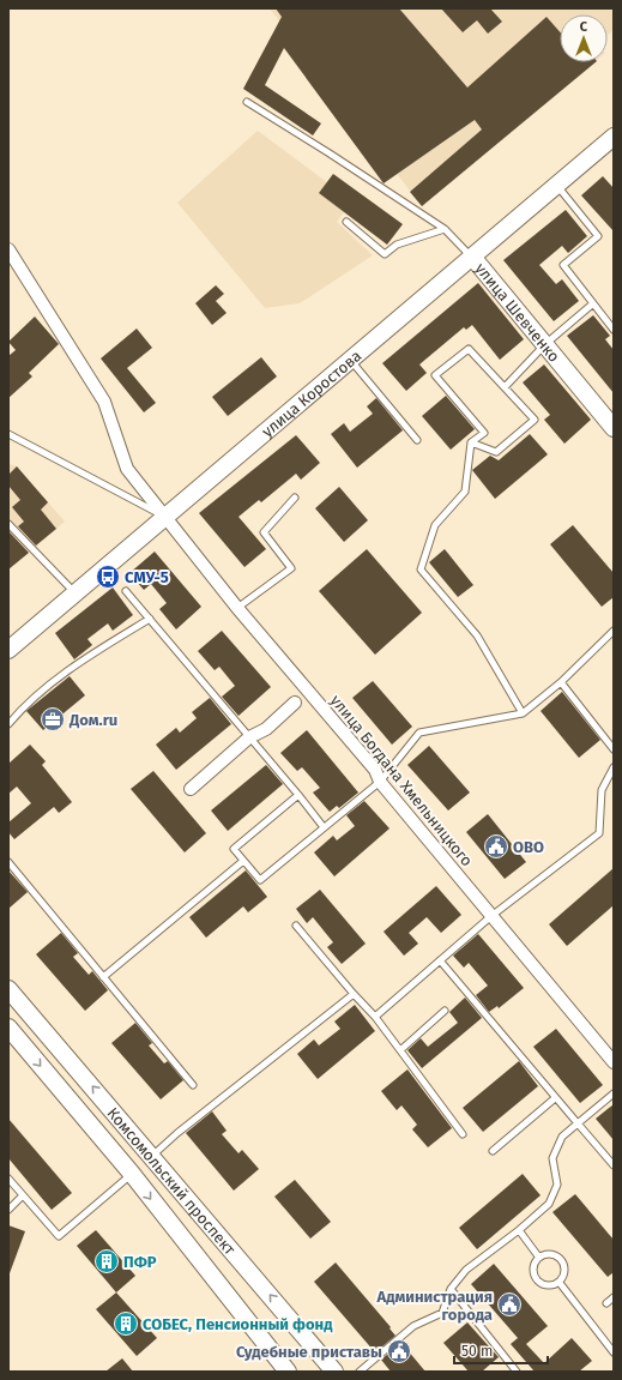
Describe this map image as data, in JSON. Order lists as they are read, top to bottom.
{
  "streets": {
    "main road": ["улица Шевченко", "улица Коростова", "Комсомольский проспект"],
    "street": ["улица Богдана Хмельницкого"]
  },
  "crossings": [
    ["улица Шевченко", "улица Коростова"],
    ["улица Коростова", "улица Богдана Хмельницкого"]
  ],
  "places": {
    "bus stop": ["СМУ-5"],
    "office": ["Дом.ru"],
    "public building": ["ОВО", "Администрация города", "Судебные приставы"],
    "building": ["ПФР", "СОБЕС, Пенсионный фонд"]
  },
  "scale_bar": "50 m",
  "north": "top"
}
